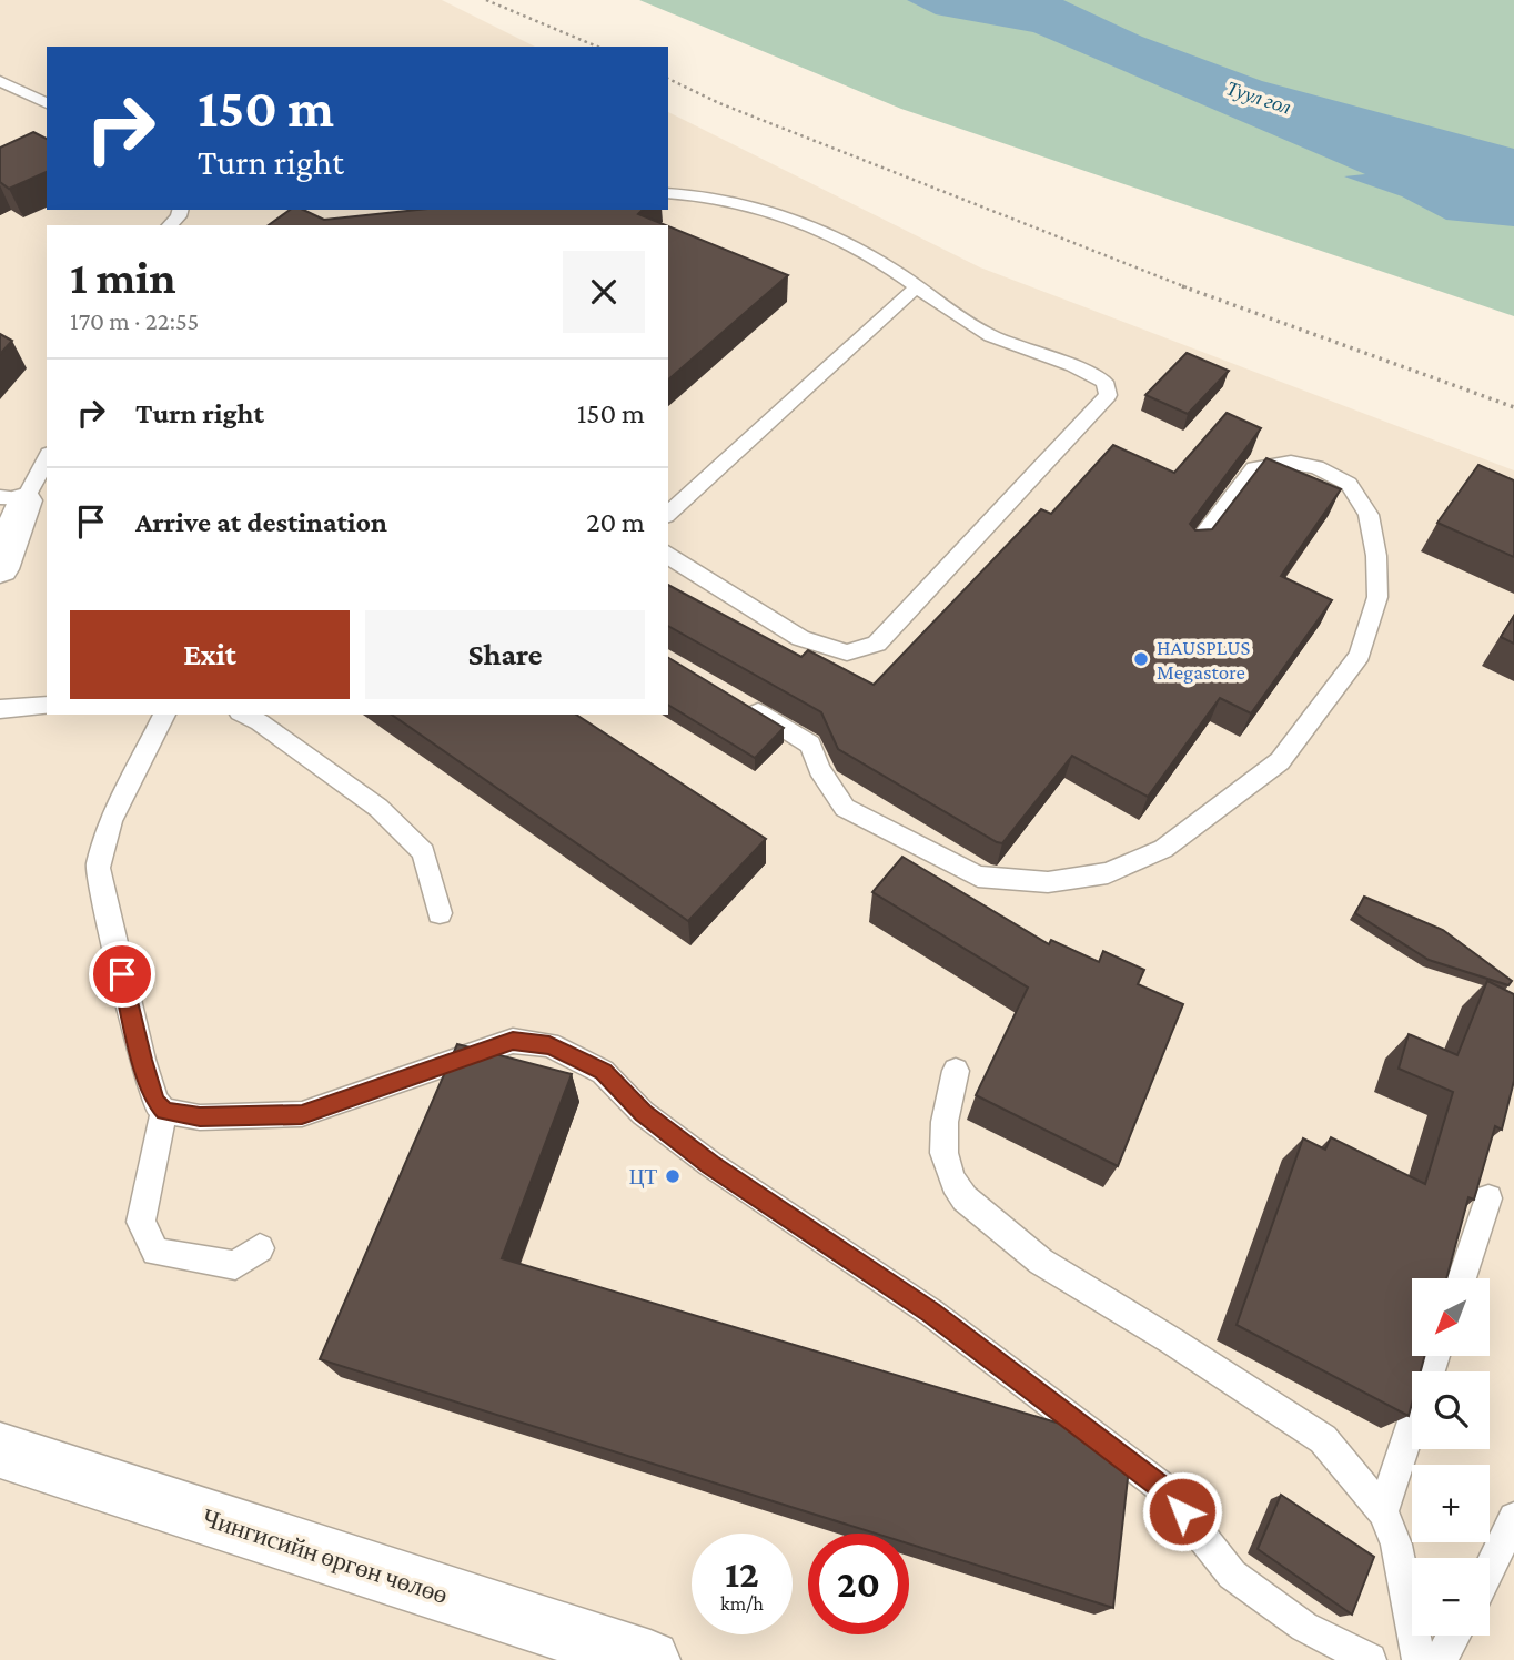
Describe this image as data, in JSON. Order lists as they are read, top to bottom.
{
  "streets": {
    "main road": ["Чингисийн өргөн чөлөө"]
  },
  "water": ["Туул гол"],
  "places": ["HAUSPLUS Megastore", "ЦТ"],
  "north": "bottom left",
  "page": {
    "turn": ["150 m", "Turn right"],
    "heading": ["1 min", "170 m · 22:55"],
    "list": [
      {
        "name": "Turn right",
        "value": "150 m"
      },
      {
        "name": "Arrive at destination",
        "value": "20 m"
      }
    ],
    "buttons": ["Exit", "Share"],
    "map_buttons": ["+", "−"],
    "speed": "12 km/h",
    "limit": "20"
  }
}
